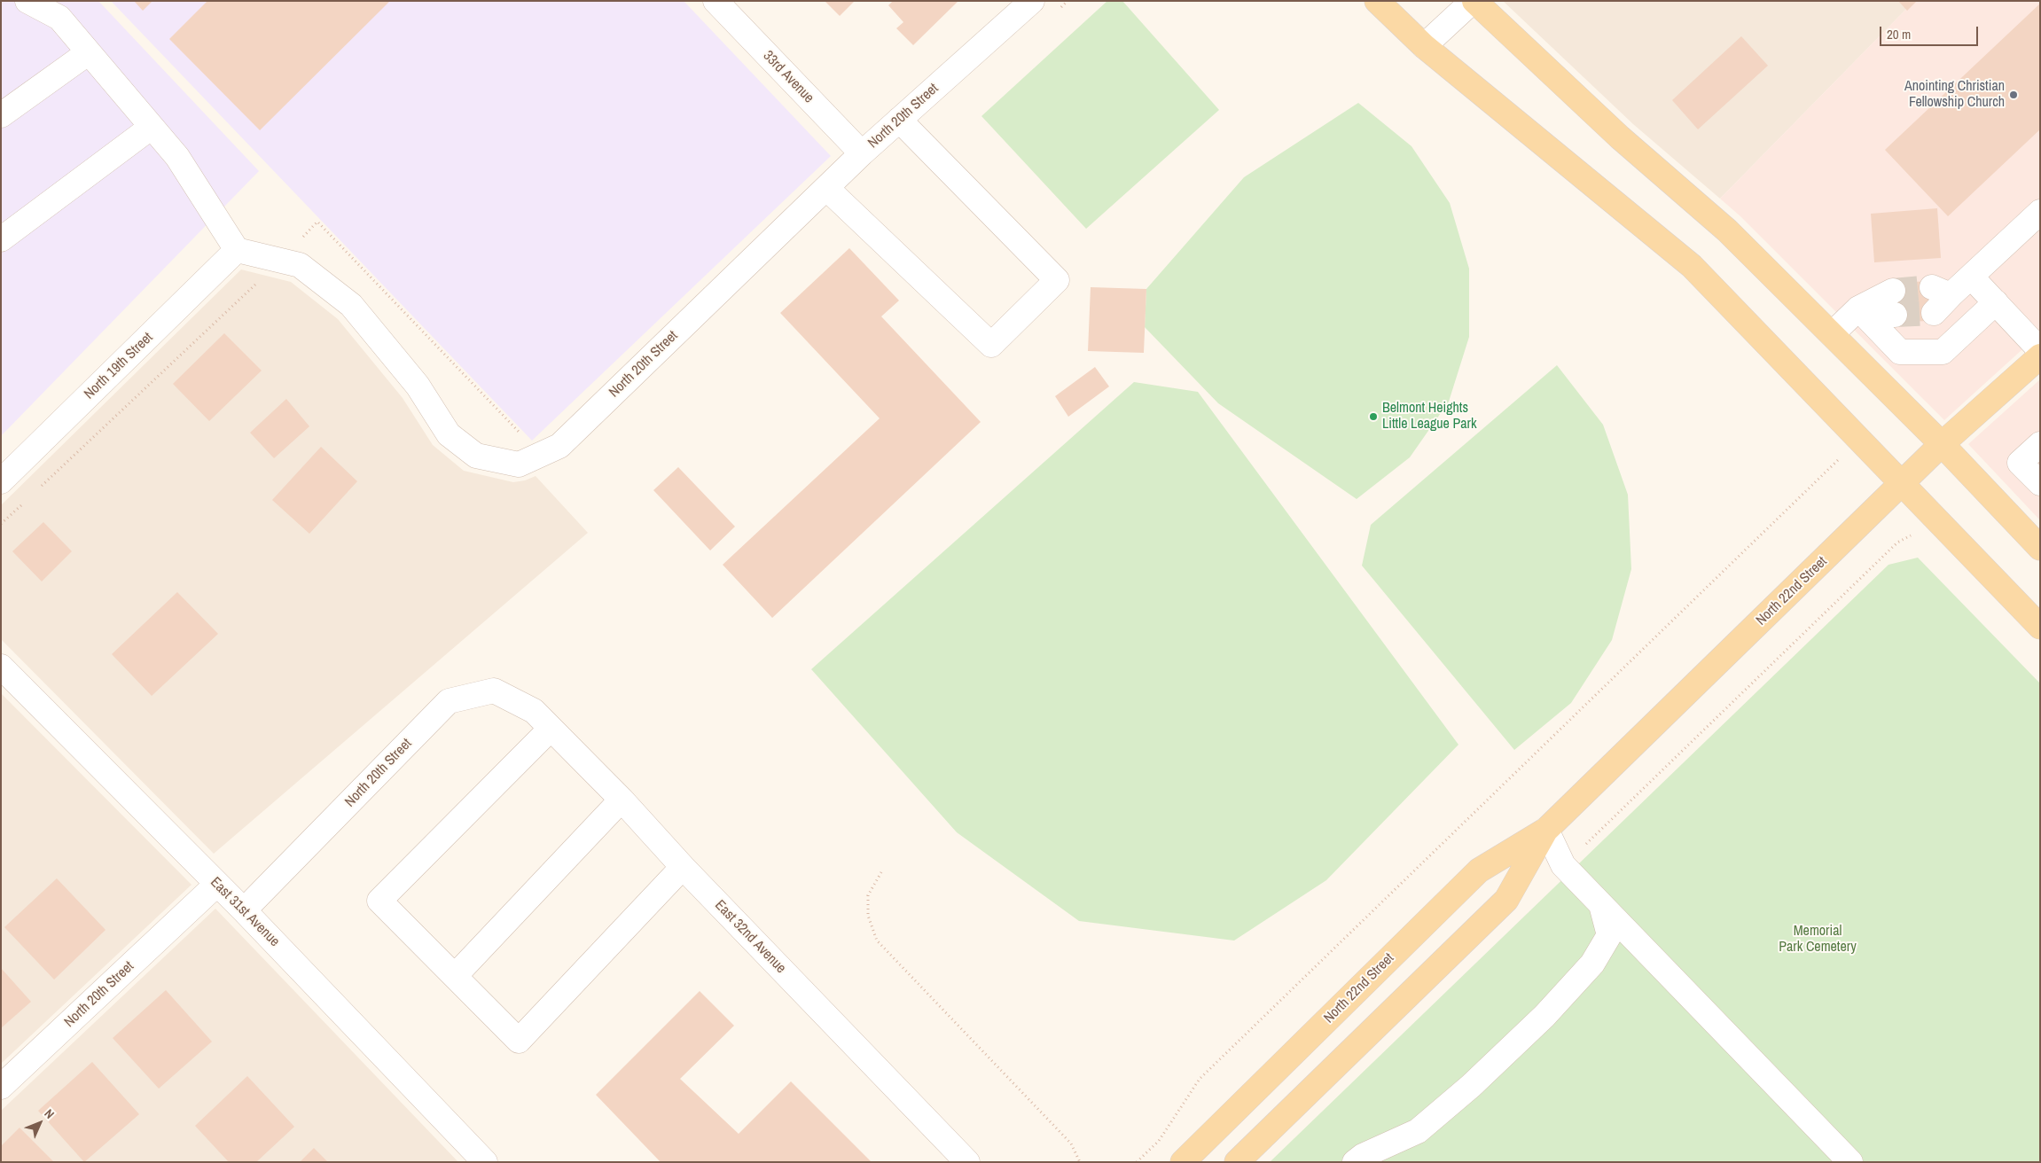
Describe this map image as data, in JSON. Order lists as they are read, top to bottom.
{
  "streets": {
    "main road": ["North 22nd Street"],
    "street": [
      "33rd Avenue",
      "North 20th Street",
      "North 19th Street",
      "East 31st Avenue",
      "East 32nd Avenue"
    ]
  },
  "crossings": [
    ["33rd Avenue", "North 20th Street"],
    ["North 20th Street", "North 19th Street"],
    ["North 20th Street", "East 31st Avenue"],
    ["North 20th Street", "East 32nd Avenue"]
  ],
  "parks": ["Memorial Park Cemetery"],
  "places": ["Anointing Christian Fellowship Church", "Belmont Heights Little League Park"],
  "scale_bar": "20 m",
  "north": "top right"
}
